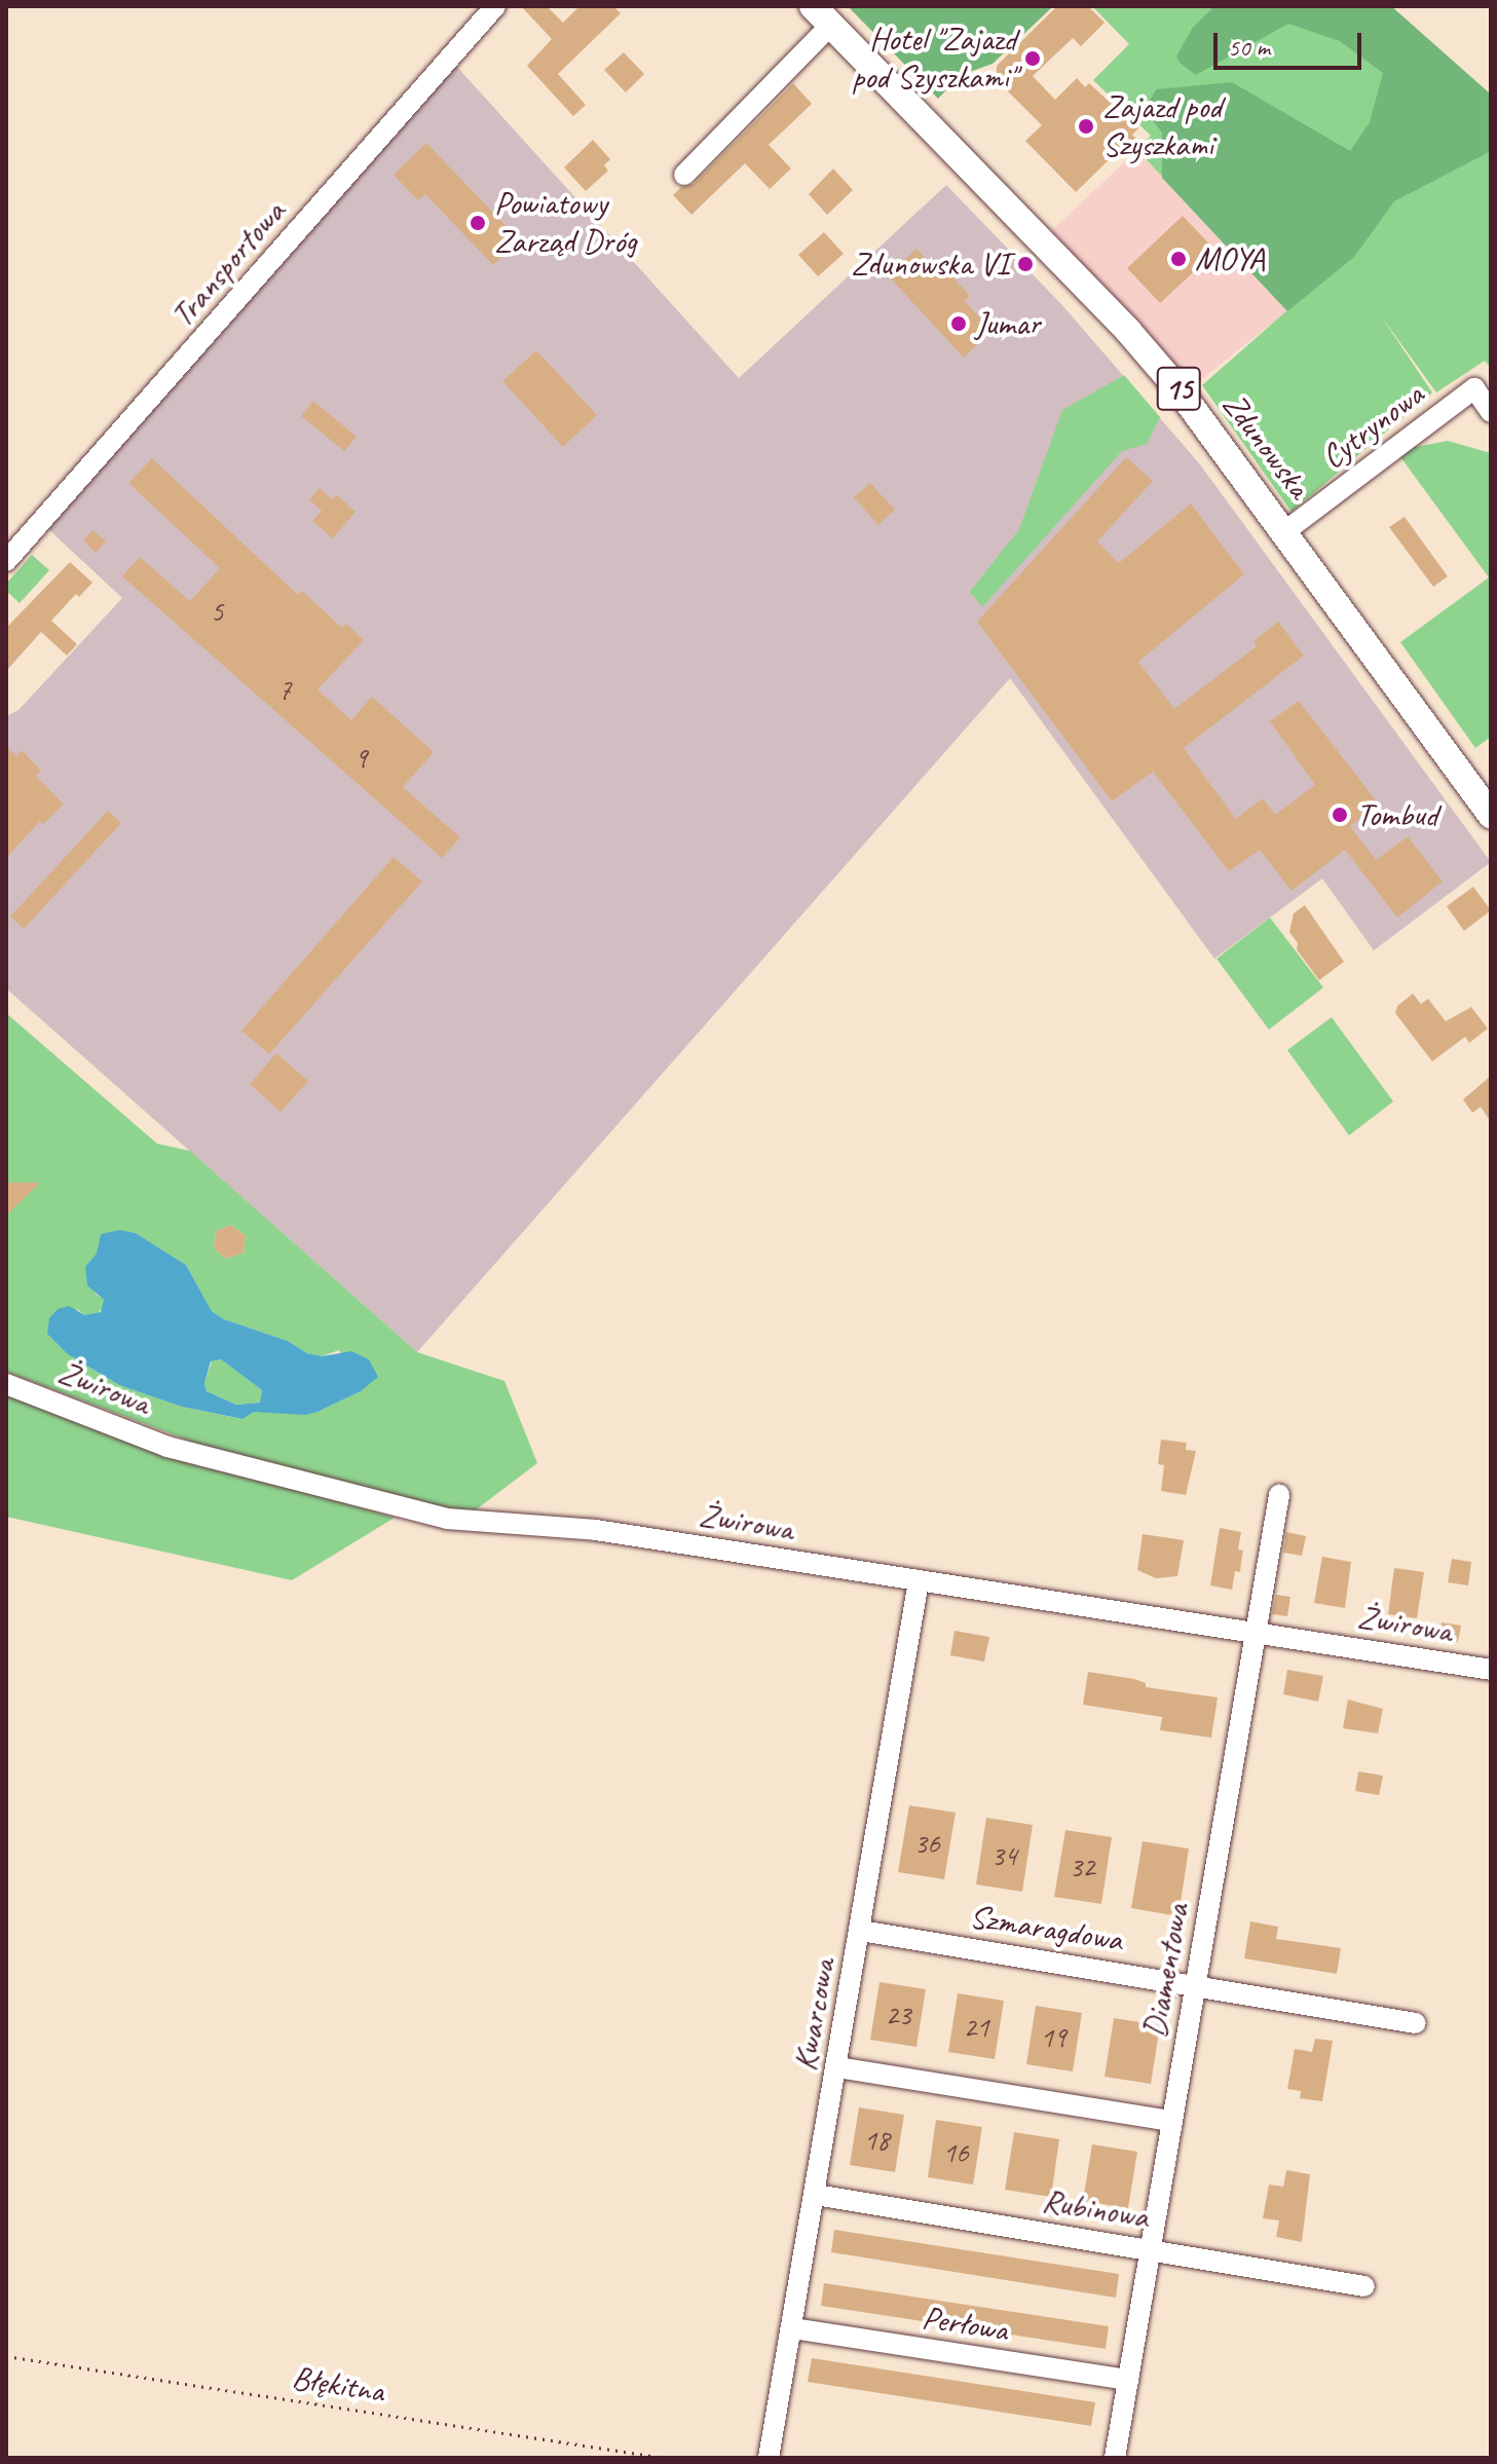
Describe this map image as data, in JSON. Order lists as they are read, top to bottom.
{
  "streets": {
    "main road": ["15", "Zdunowska"],
    "street": [
      "Transportowa",
      "Cytrynowa",
      "Żwirowa",
      "Szmaragdowa",
      "Diamentowa",
      "Kwarcowa",
      "Rubinowa",
      "Perłowa"
    ],
    "path": ["Błękitna"]
  },
  "crossings": [
    ["Cytrynowa", "Zdunowska"],
    ["Żwirowa", "Diamentowa"],
    ["Żwirowa", "Kwarcowa"],
    ["Szmaragdowa", "Diamentowa"],
    ["Szmaragdowa", "Kwarcowa"],
    ["Diamentowa", "Rubinowa"],
    ["Diamentowa", "Perłowa"],
    ["Kwarcowa", "Rubinowa"],
    ["Kwarcowa", "Perłowa"]
  ],
  "places": [
    "Hotel \"Zajazd pod Szyszkami\"",
    "Zajazd pod Szyszkami",
    "Powiatowy Zarząd Dróg",
    "MOYA",
    "Zdunowska VI",
    "Jumar",
    "Tombud"
  ],
  "house_numbers": [
    "5",
    "7",
    "9",
    "36",
    "34",
    "32",
    "23",
    "21",
    "19",
    "18",
    "16"
  ],
  "scale_bar": "50 m"
}
